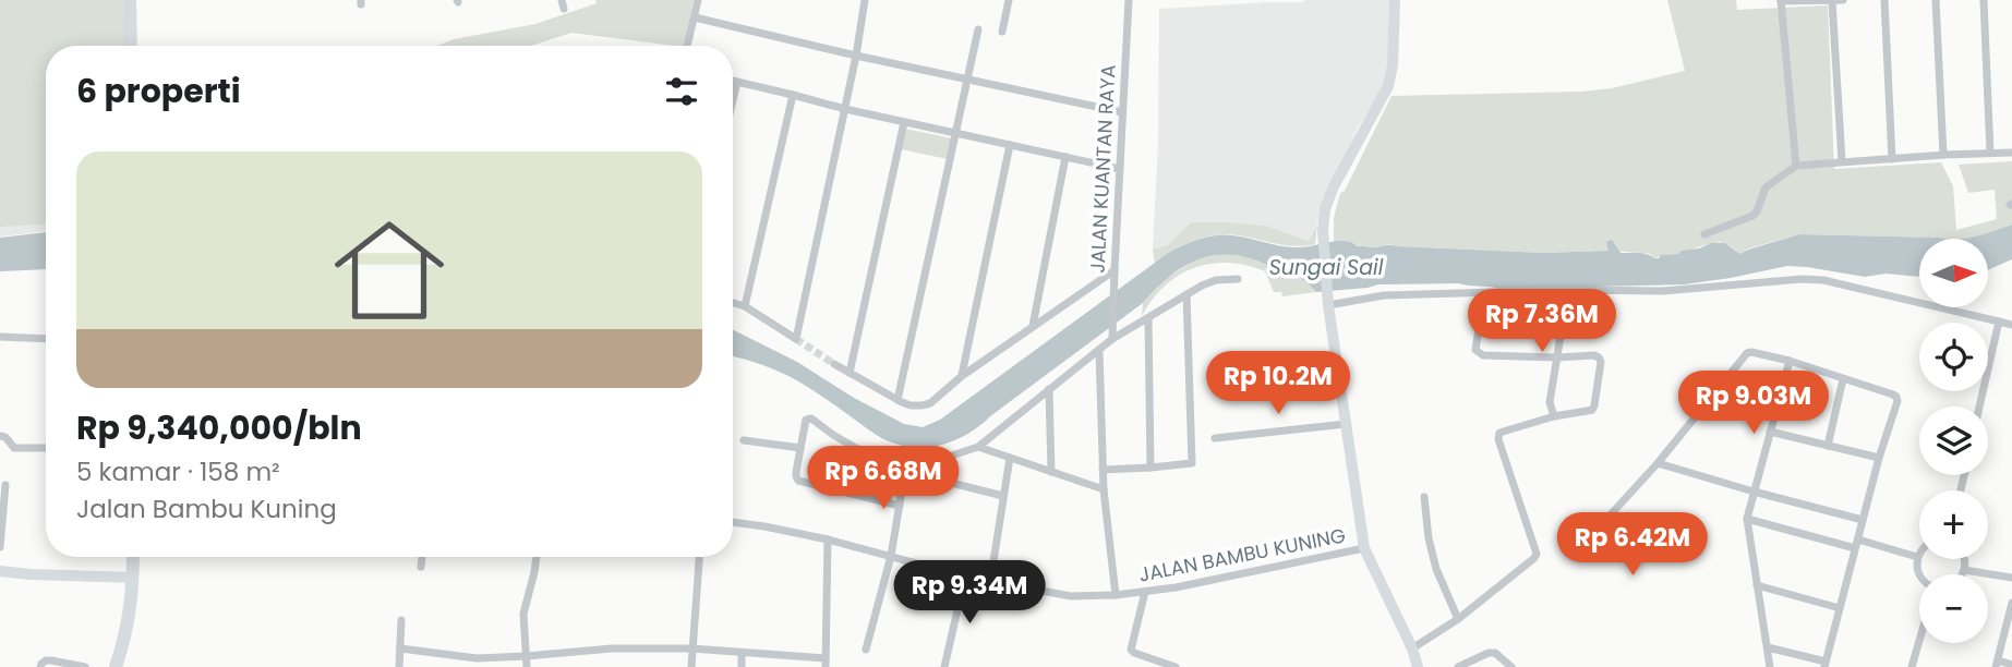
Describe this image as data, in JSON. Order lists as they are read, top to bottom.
{
  "streets": {
    "street": ["JALAN KUANTAN RAYA", "JALAN BAMBU KUNING"]
  },
  "water": ["Sungai Sail"],
  "north": "right",
  "page": {
    "heading": "6 properti",
    "list": [
      {
        "name": "Rp 9,340,000/bln",
        "note": "5 kamar · 158 m² · Jalan Bambu Kuning"
      }
    ],
    "map_buttons": ["+", "−"],
    "price": [
      "Rp 7.36M",
      "Rp 10.2M",
      "Rp 9.03M",
      "Rp 6.68M",
      "Rp 6.42M",
      "Rp 9.34M"
    ]
  }
}
